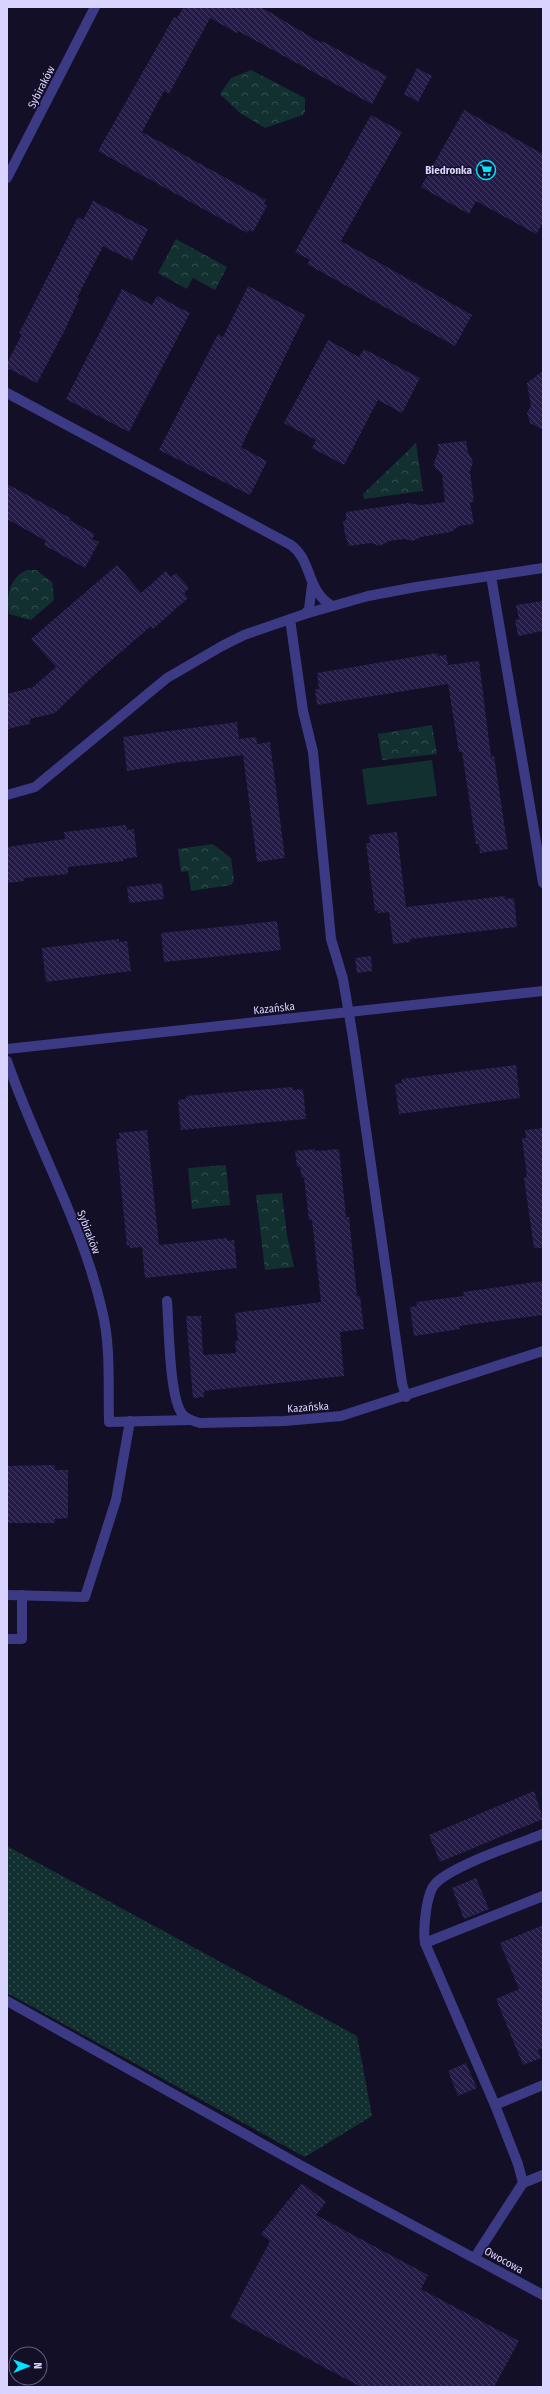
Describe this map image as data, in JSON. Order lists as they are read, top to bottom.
{
  "streets": {
    "street": ["Sybiraków", "Kazańska", "Owocowa"]
  },
  "crossings": [
    ["Sybiraków", "Kazańska"]
  ],
  "places": {
    "supermarket": ["Biedronka"]
  },
  "north": "right"
}
